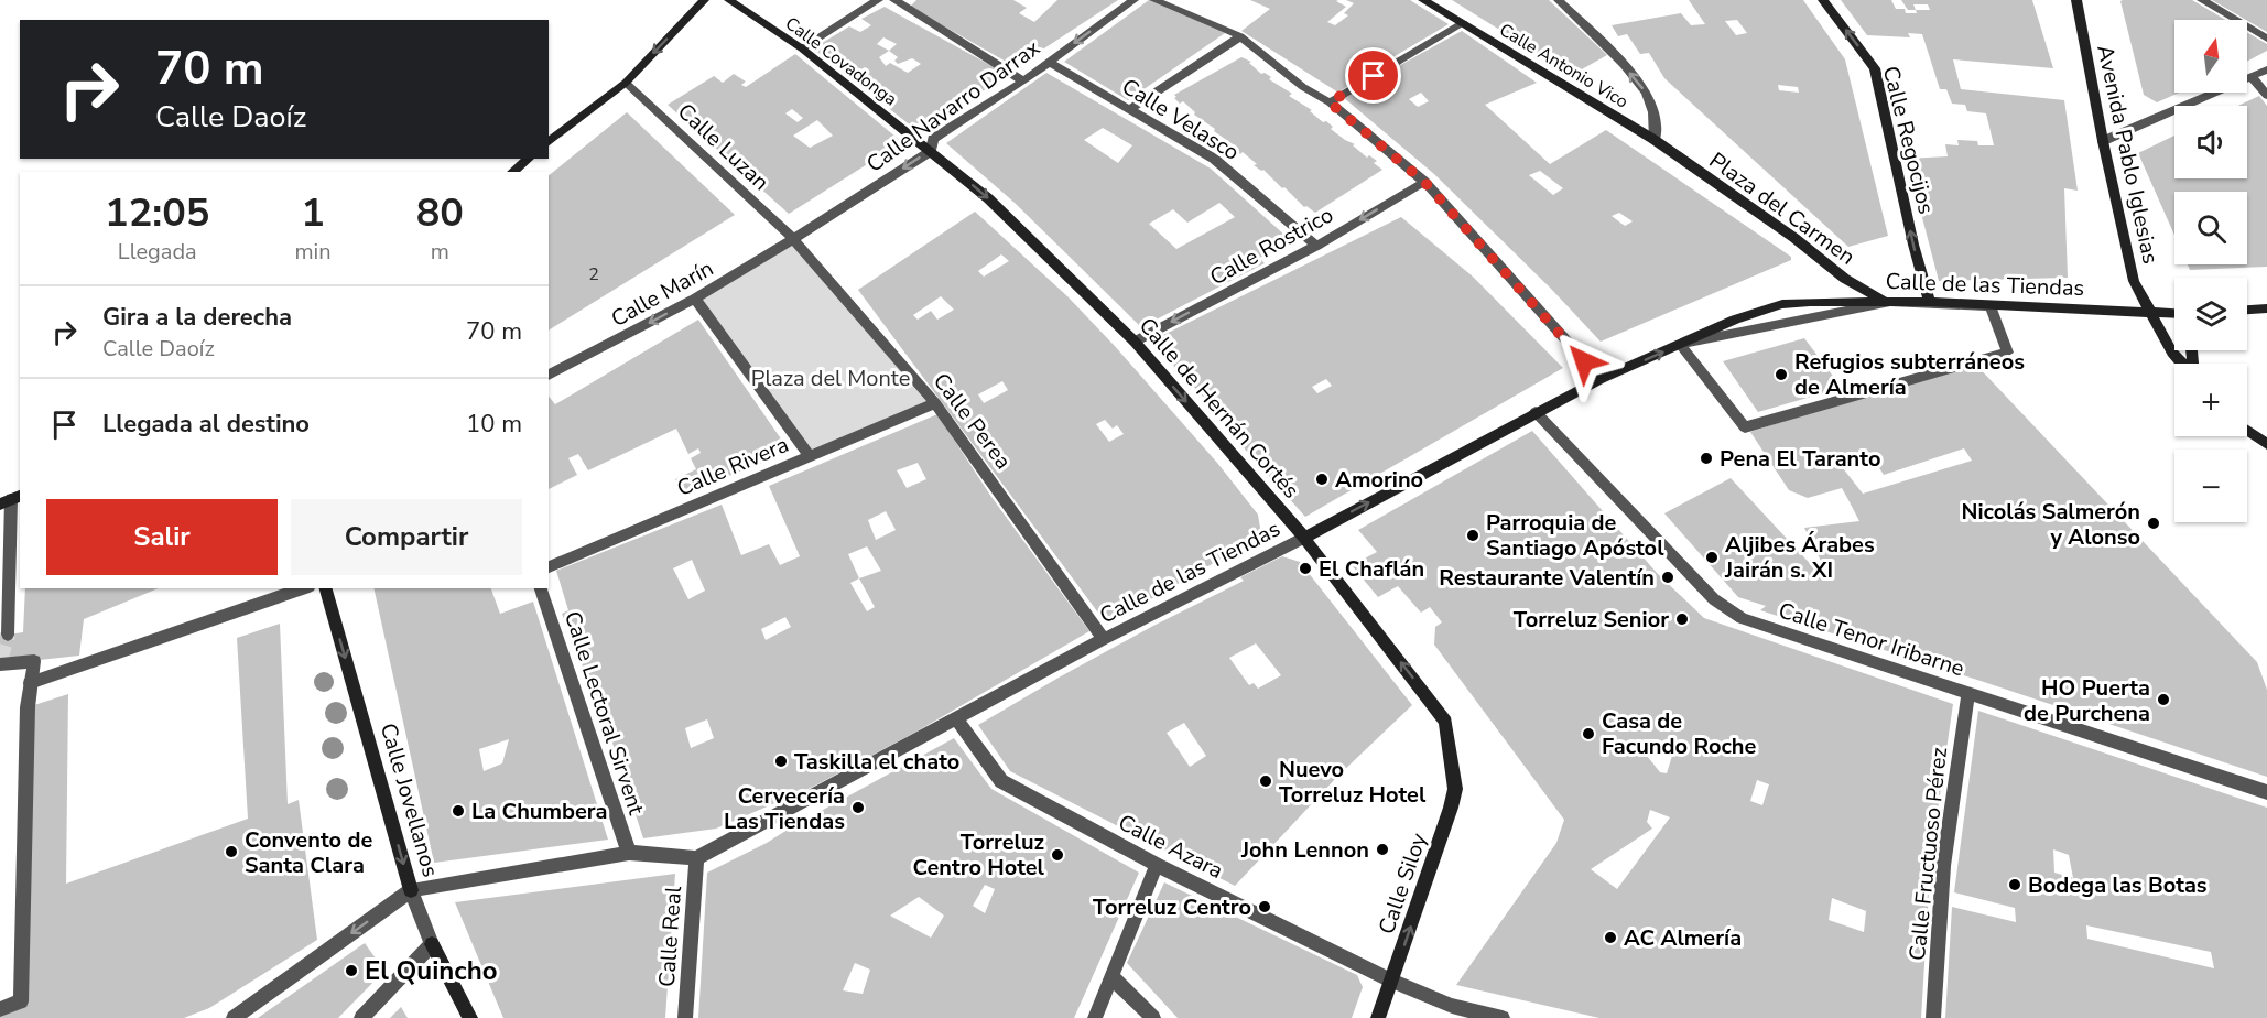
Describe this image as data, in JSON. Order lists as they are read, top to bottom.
{
  "streets": {
    "street": [
      "Calle Covadonga",
      "Calle Antonio Vico",
      "Calle Navarro Darrax",
      "Calle Velasco",
      "Calle Regocijos",
      "Calle Luzan",
      "Avenida Pablo Iglesias",
      "Plaza del Carmen",
      "Calle Rostrico",
      "Calle de las Tiendas",
      "Calle Marín",
      "Calle de Hernán Cortés",
      "Calle Perea",
      "Calle Rivera",
      "Calle Tenor Iribarne",
      "Calle Lectoral Sirvent",
      "Calle Jovellanos",
      "Calle Azara",
      "Calle Fructuoso Pérez",
      "Calle Siloy",
      "Calle Real"
    ]
  },
  "crossings": [
    ["Calle Covadonga", "Calle Navarro Darrax"],
    ["Calle Covadonga", "Calle de Hernán Cortés"],
    ["Calle Antonio Vico", "Plaza del Carmen"],
    ["Calle Navarro Darrax", "Calle Velasco"],
    ["Calle Navarro Darrax", "Calle Luzan"],
    ["Calle Navarro Darrax", "Calle Marín"],
    ["Calle Navarro Darrax", "Calle de Hernán Cortés"],
    ["Calle Navarro Darrax", "Calle Perea"],
    ["Calle Velasco", "Calle Rostrico"],
    ["Calle Regocijos", "Calle de las Tiendas"],
    ["Calle Luzan", "Calle Marín"],
    ["Calle Luzan", "Calle Perea"],
    ["Avenida Pablo Iglesias", "Calle de las Tiendas"],
    ["Plaza del Carmen", "Calle de las Tiendas"],
    ["Calle Rostrico", "Calle de Hernán Cortés"],
    ["Calle de las Tiendas", "Calle de Hernán Cortés"],
    ["Calle de las Tiendas", "Calle Perea"],
    ["Calle de las Tiendas", "Calle Tenor Iribarne"],
    ["Calle de las Tiendas", "Calle Azara"],
    ["Calle de las Tiendas", "Calle Real"],
    ["Calle Marín", "Calle Perea"],
    ["Calle de Hernán Cortés", "Calle Siloy"],
    ["Calle Perea", "Calle Rivera"],
    ["Calle Tenor Iribarne", "Calle Fructuoso Pérez"],
    ["Calle Azara", "Calle Siloy"]
  ],
  "one_way": [
    "Calle Navarro Darrax",
    "Calle Regocijos",
    "Calle Rostrico",
    "Calle Marín",
    "Calle Jovellanos",
    "Calle Siloy"
  ],
  "parks": ["Plaza del Monte"],
  "places": [
    "Refugios subterráneos de Almería",
    "Pena El Taranto",
    "Amorino",
    "Nicolás Salmerón y Alonso",
    "Parroquia de Santiago Apóstol",
    "Aljibes Árabes Jairán s. XI",
    "El Chaflán",
    "Restaurante Valentín",
    "Torreluz Senior",
    "HO Puerta de Purchena",
    "Casa de Facundo Roche",
    "Taskilla el chato",
    "Nuevo Torreluz Hotel",
    "Cervecería Las Tiendas",
    "La Chumbera",
    "John Lennon",
    "Convento de Santa Clara",
    "Torreluz Centro Hotel",
    "Bodega las Botas",
    "Torreluz Centro",
    "AC Almería",
    "El Quincho"
  ],
  "house_numbers": ["2"],
  "north": "top",
  "page": {
    "map_buttons": ["+", "−"],
    "turn": ["70 m", "Calle Daoíz"],
    "eta": [
      "12:05",
      "Llegada",
      "1",
      "min",
      "80",
      "m"
    ],
    "list": [
      {
        "name": "Gira a la derecha",
        "note": "Calle Daoíz",
        "value": "70 m"
      },
      {
        "name": "Llegada al destino",
        "value": "10 m"
      }
    ],
    "buttons": ["Salir", "Compartir"]
  }
}
